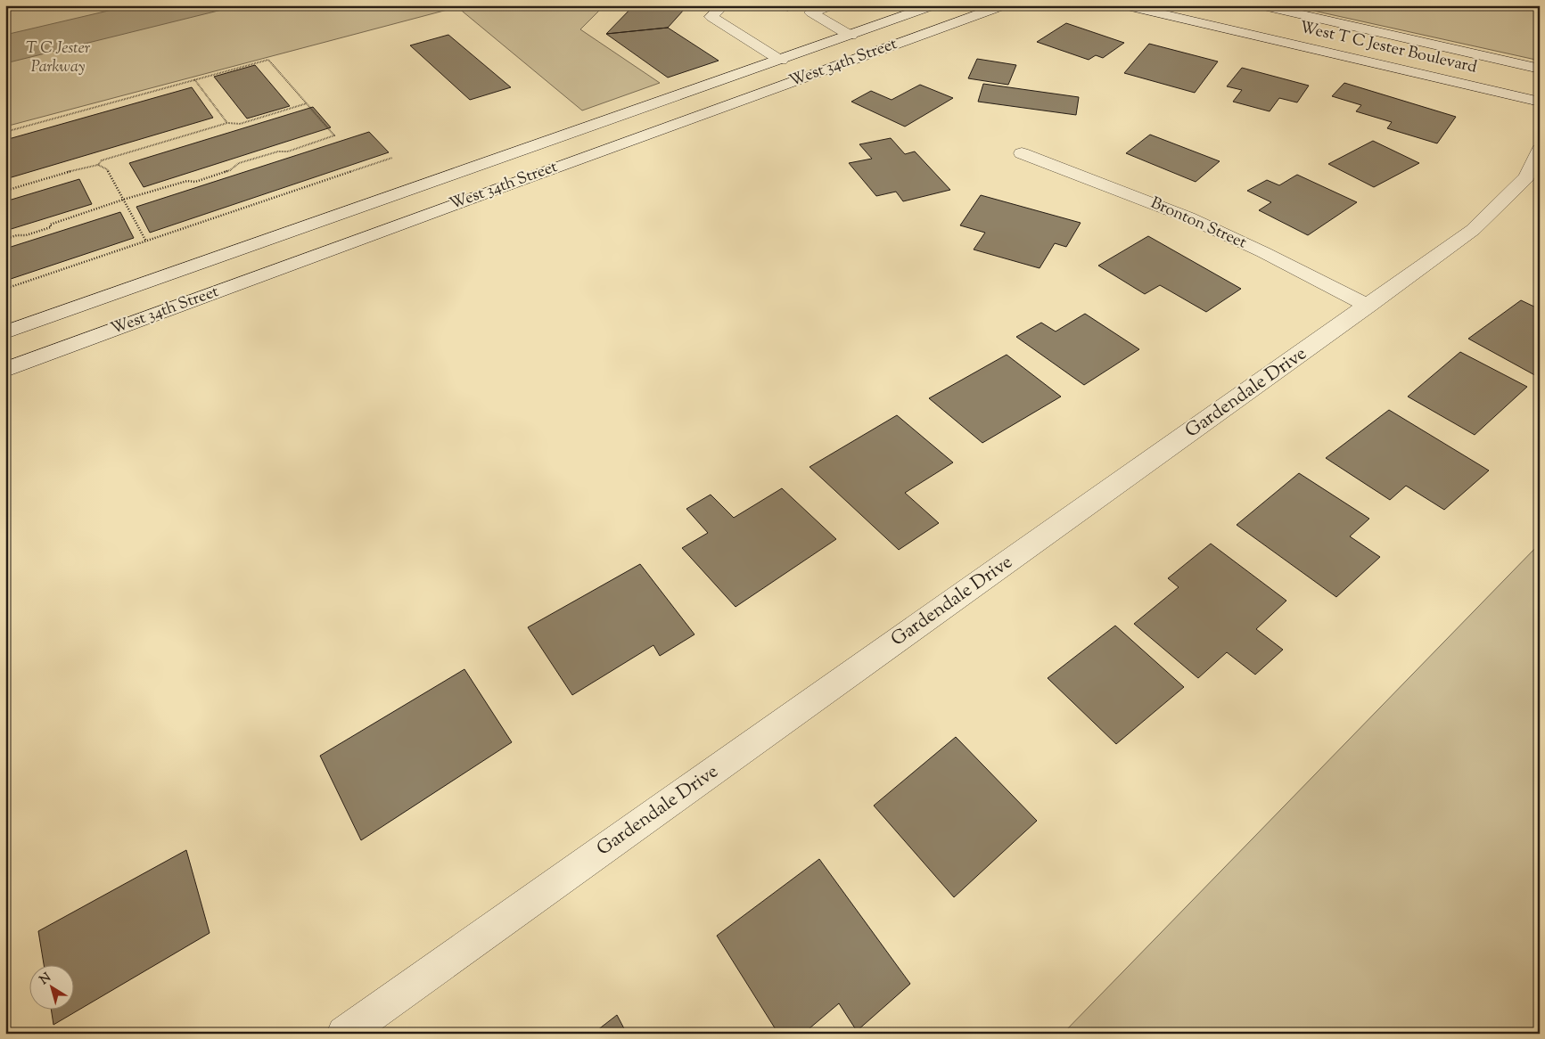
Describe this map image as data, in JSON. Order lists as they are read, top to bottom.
{
  "streets": {
    "main road": [
      "West T C Jester Boulevard",
      "West 34th Street",
      "Bronton Street",
      "Gardendale Drive"
    ]
  },
  "crossings": [
    ["Bronton Street", "Gardendale Drive"]
  ],
  "parks": ["T C Jester Parkway"],
  "north": "top left"
}
